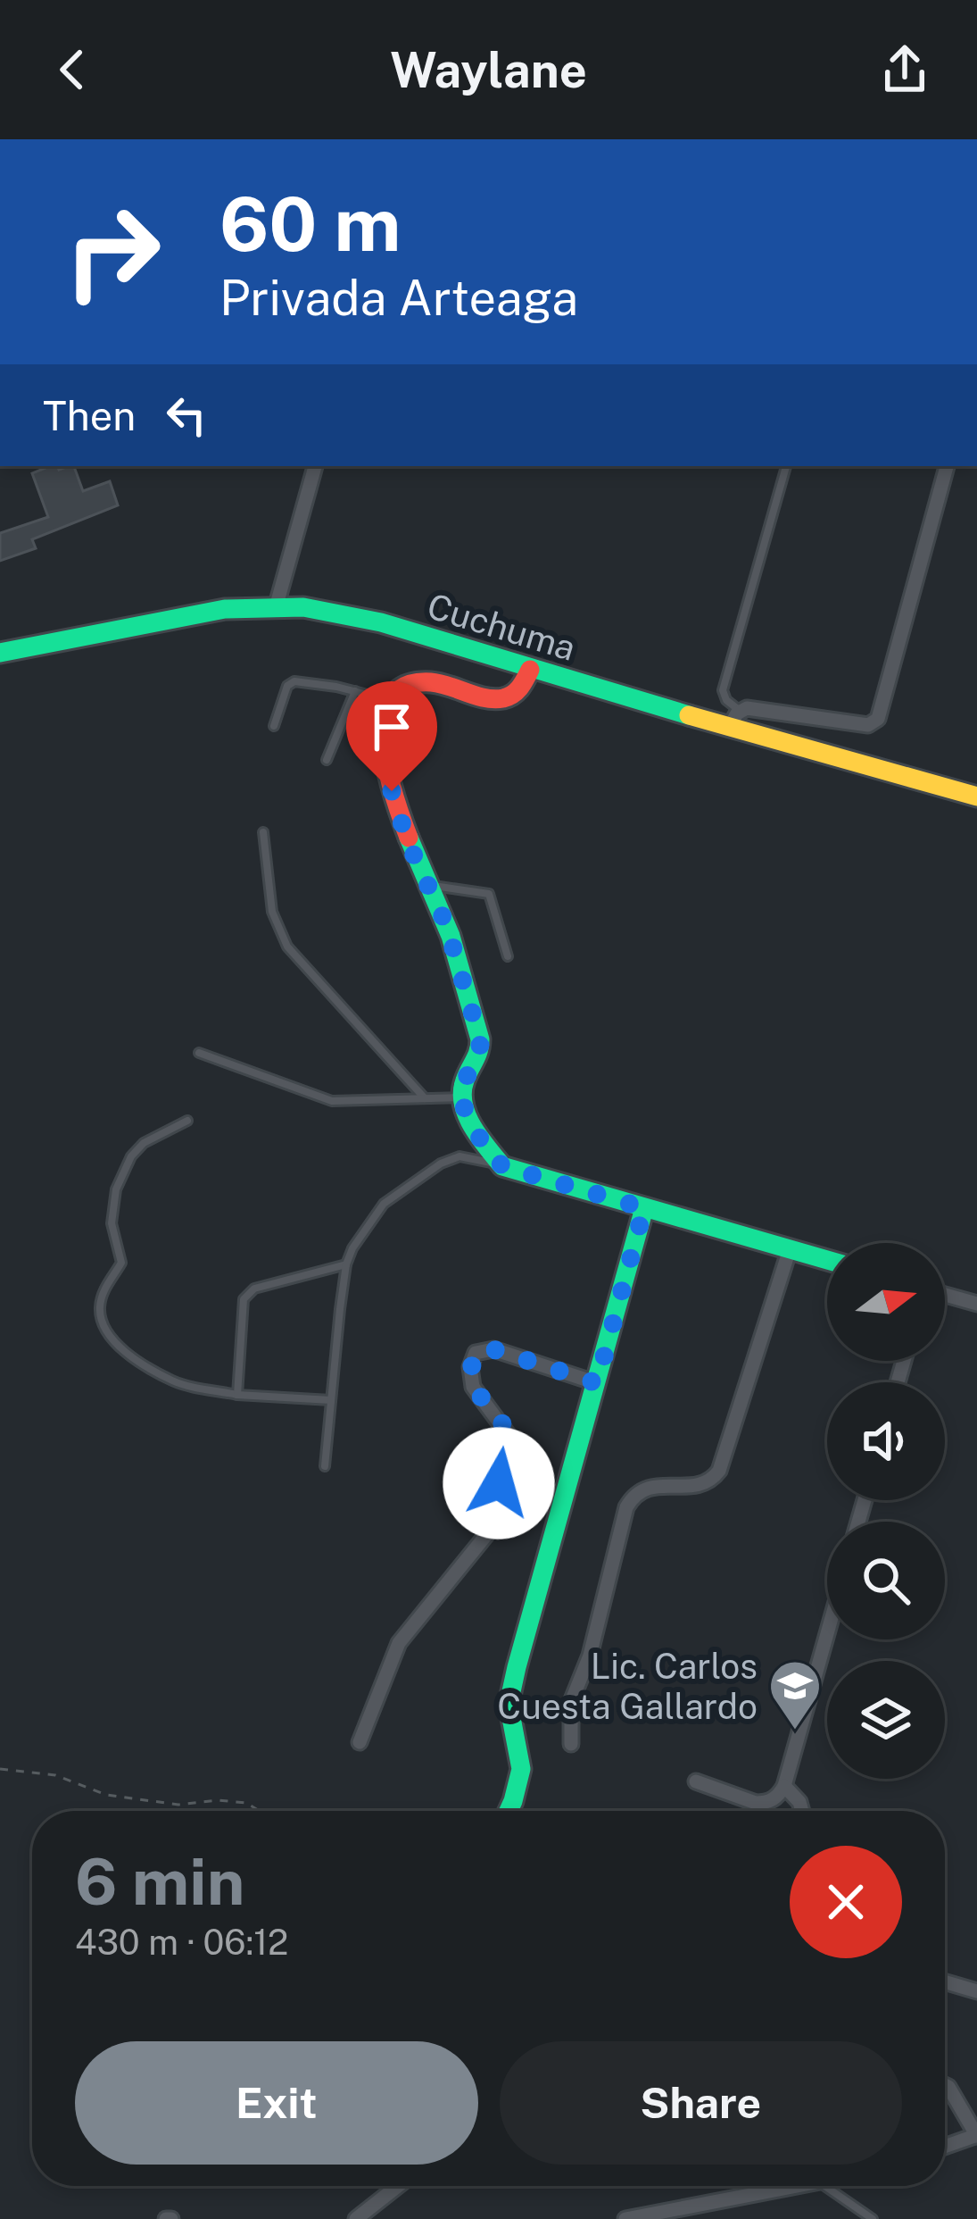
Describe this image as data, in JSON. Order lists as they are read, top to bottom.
{
  "streets": {
    "street": ["Cuchuma"]
  },
  "places": {
    "school or university": ["Lic. Carlos Cuesta Gallardo"]
  },
  "north": "right",
  "page": {
    "header": "Waylane",
    "turn": ["60 m", "Privada Arteaga"],
    "then": "Then",
    "heading": ["6 min", "430 m · 06:12"],
    "buttons": ["Exit", "Share"]
  }
}
